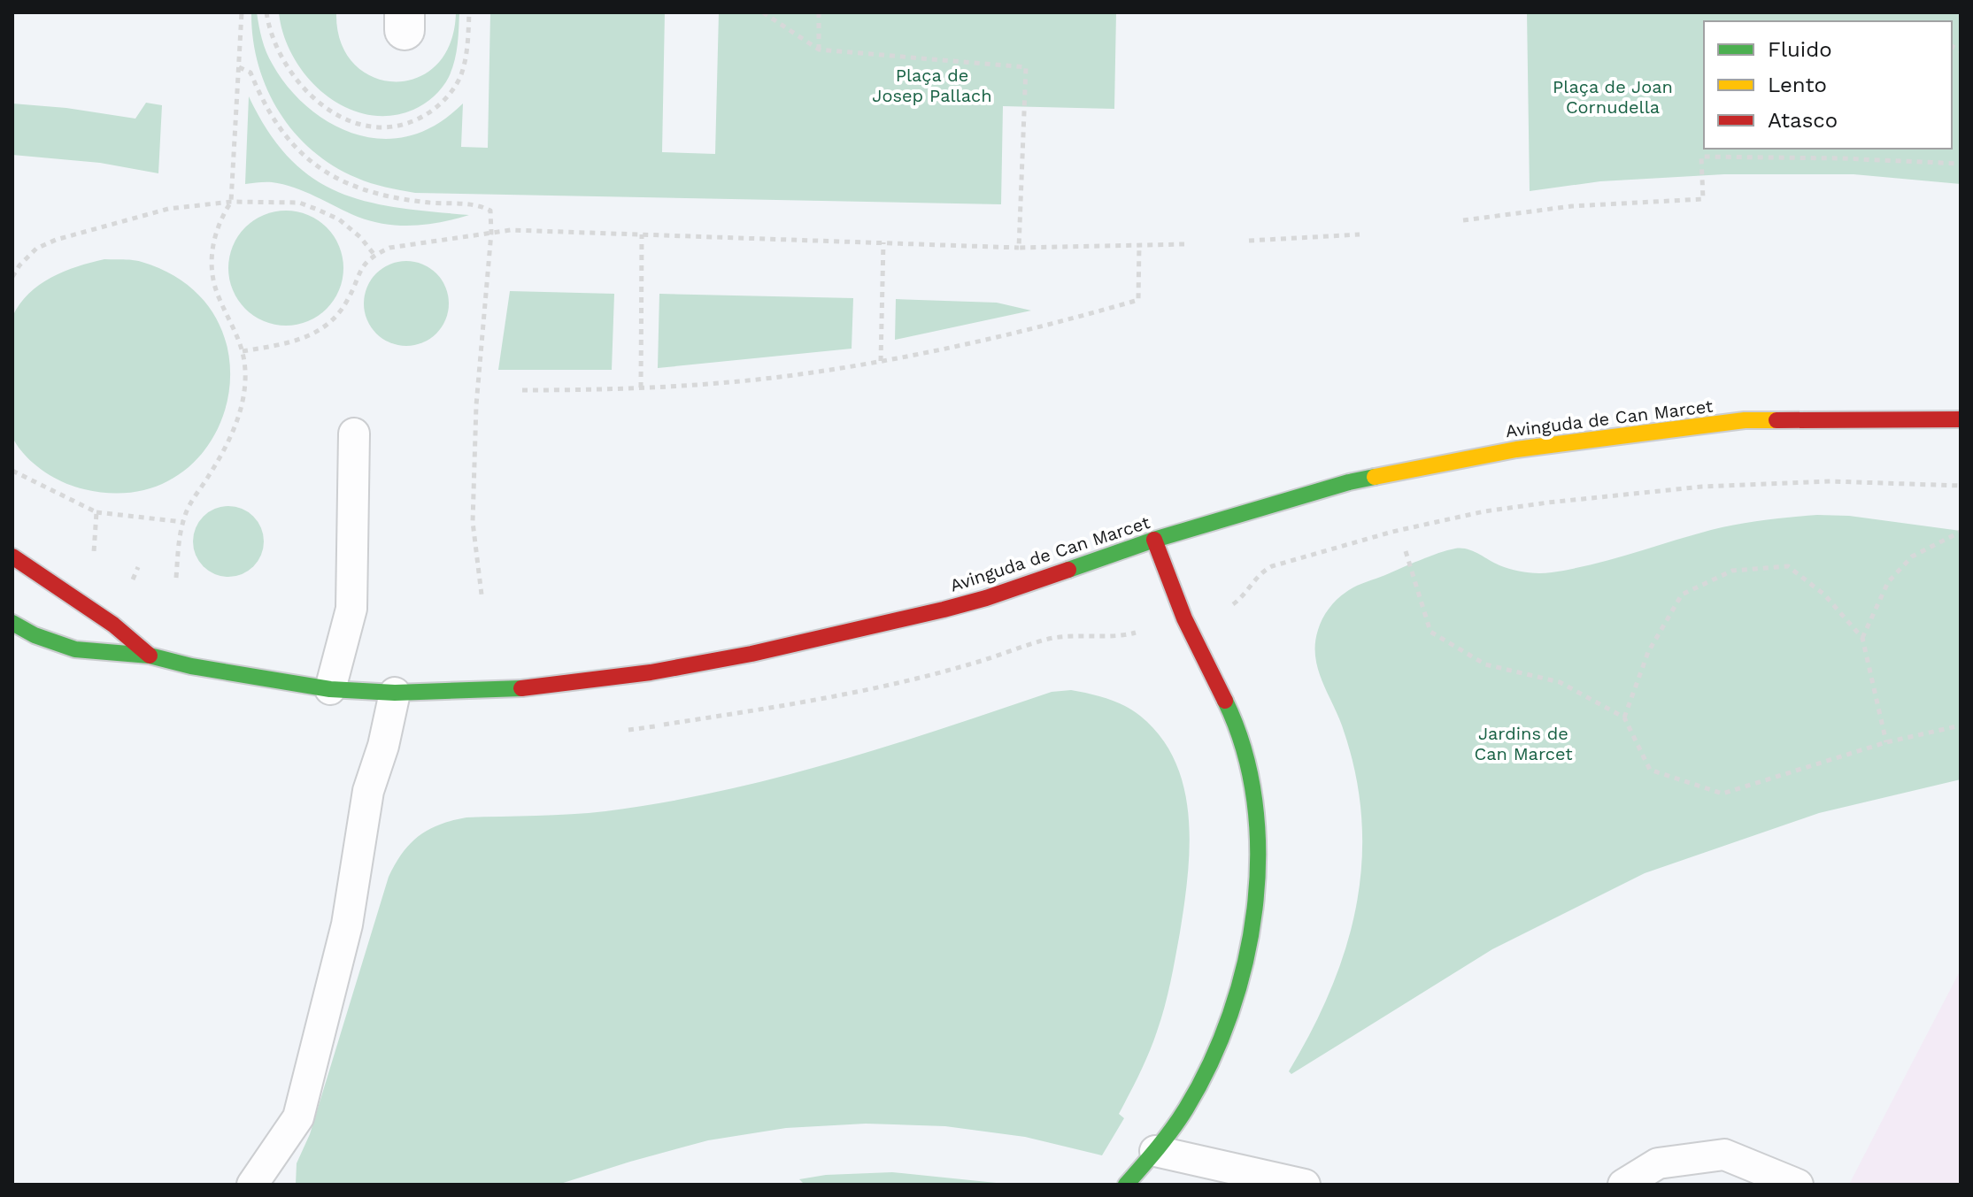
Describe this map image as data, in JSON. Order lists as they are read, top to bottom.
{
  "streets": {
    "street": ["Avinguda de Can Marcet"]
  },
  "parks": ["Plaça de Josep Pallach", "Plaça de Joan Cornudella", "Jardins de Can Marcet"],
  "legend": ["Fluido", "Lento", "Atasco"]
}
